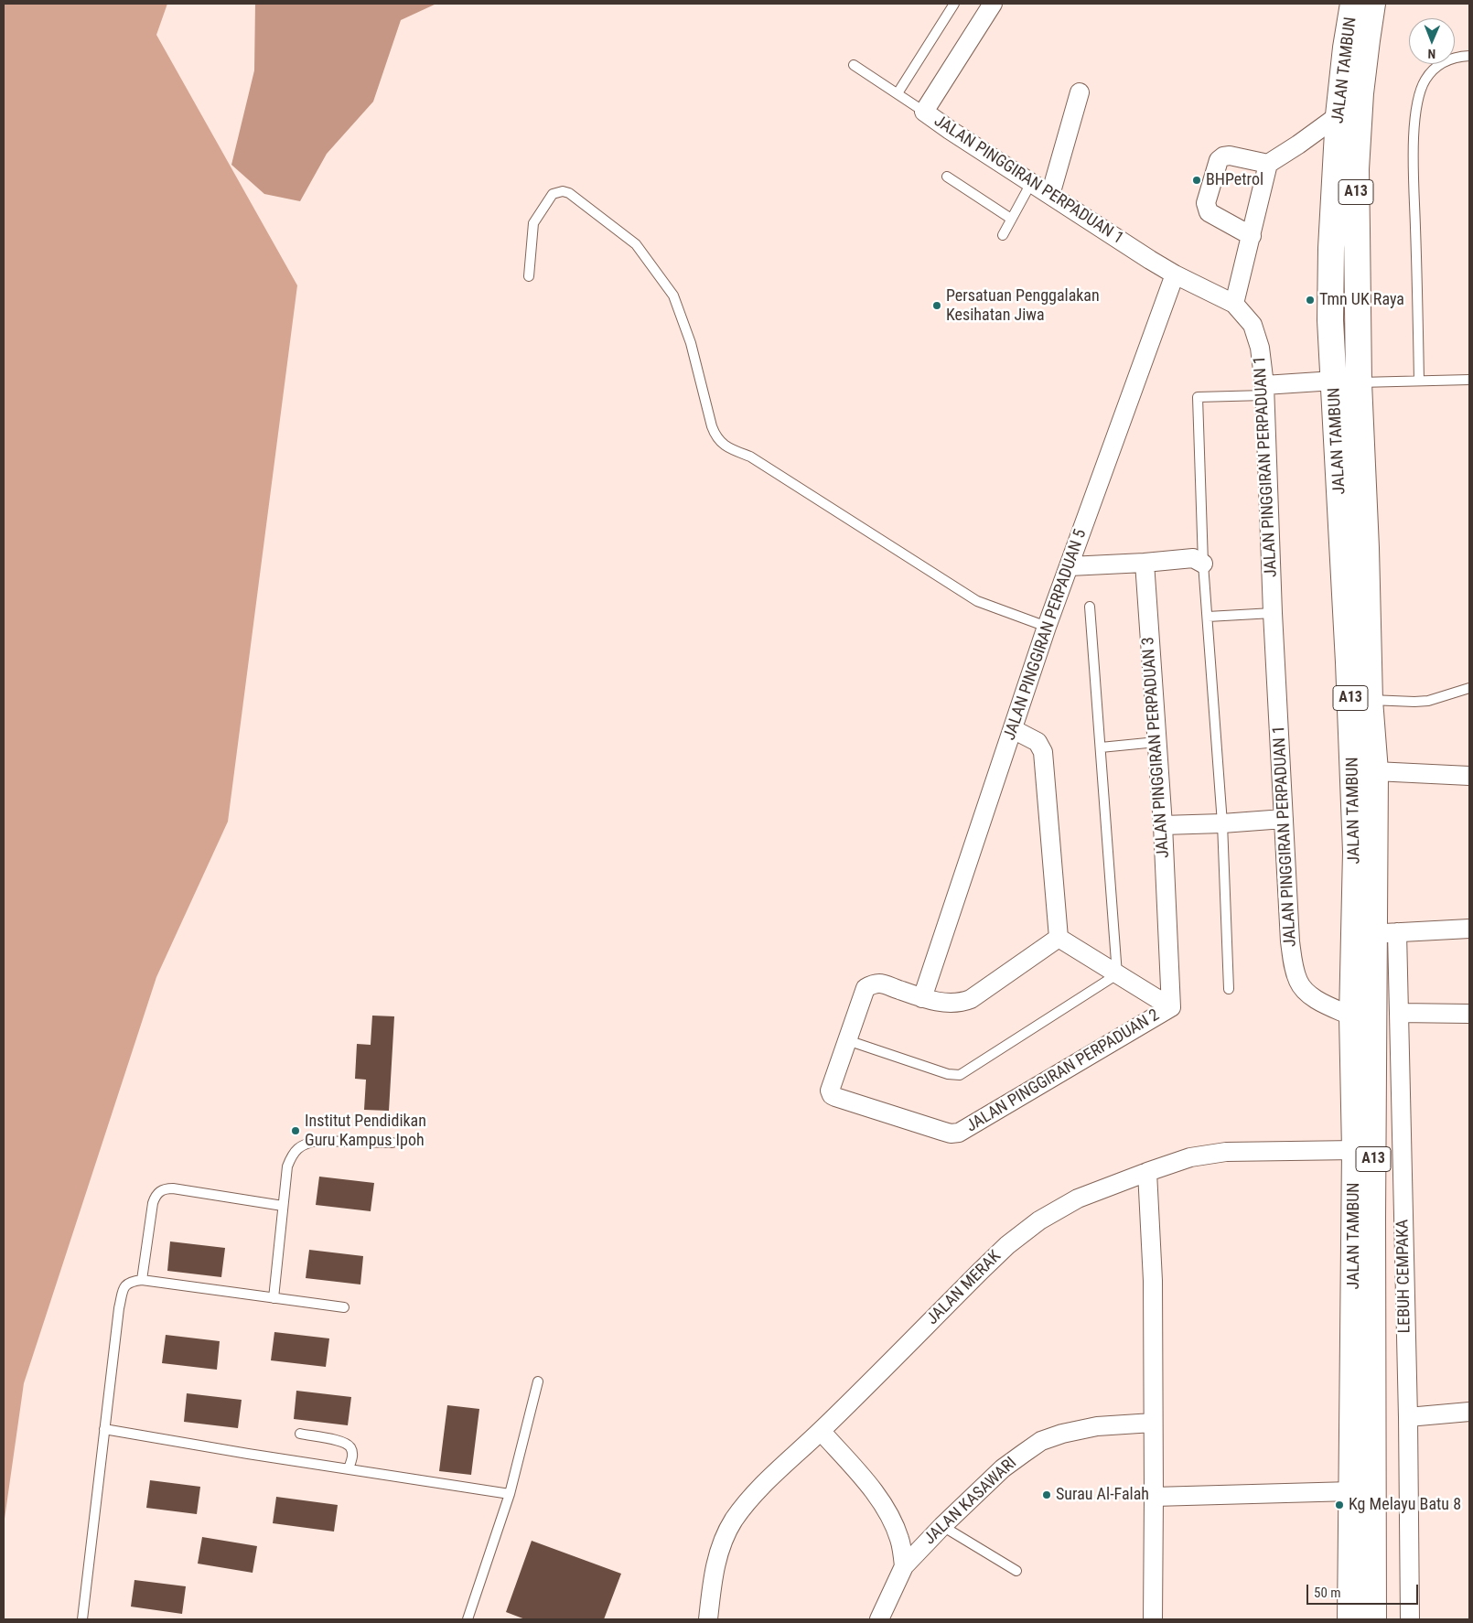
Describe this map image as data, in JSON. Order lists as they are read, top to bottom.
{
  "streets": {
    "main road": ["JALAN TAMBUN", "A13"],
    "street": [
      "JALAN PINGGIRAN PERPADUAN 1",
      "JALAN PINGGIRAN PERPADUAN 5",
      "JALAN PINGGIRAN PERPADUAN 3",
      "JALAN PINGGIRAN PERPADUAN 2",
      "LEBUH CEMPAKA",
      "JALAN MERAK",
      "JALAN KASAWARI"
    ]
  },
  "crossings": [
    ["JALAN TAMBUN", "JALAN PINGGIRAN PERPADUAN 1"],
    ["JALAN TAMBUN", "LEBUH CEMPAKA"],
    ["JALAN TAMBUN", "JALAN MERAK"],
    ["JALAN PINGGIRAN PERPADUAN 1", "JALAN PINGGIRAN PERPADUAN 5"],
    ["JALAN PINGGIRAN PERPADUAN 5", "JALAN PINGGIRAN PERPADUAN 2"],
    ["JALAN PINGGIRAN PERPADUAN 3", "JALAN PINGGIRAN PERPADUAN 2"]
  ],
  "places": [
    "BHPetrol",
    "Tmn UK Raya",
    "Persatuan Penggalakan Kesihatan Jiwa",
    "Institut Pendidikan Guru Kampus Ipoh",
    "Surau Al-Falah",
    "Kg Melayu Batu 8"
  ],
  "scale_bar": "50 m",
  "north": "bottom"
}
